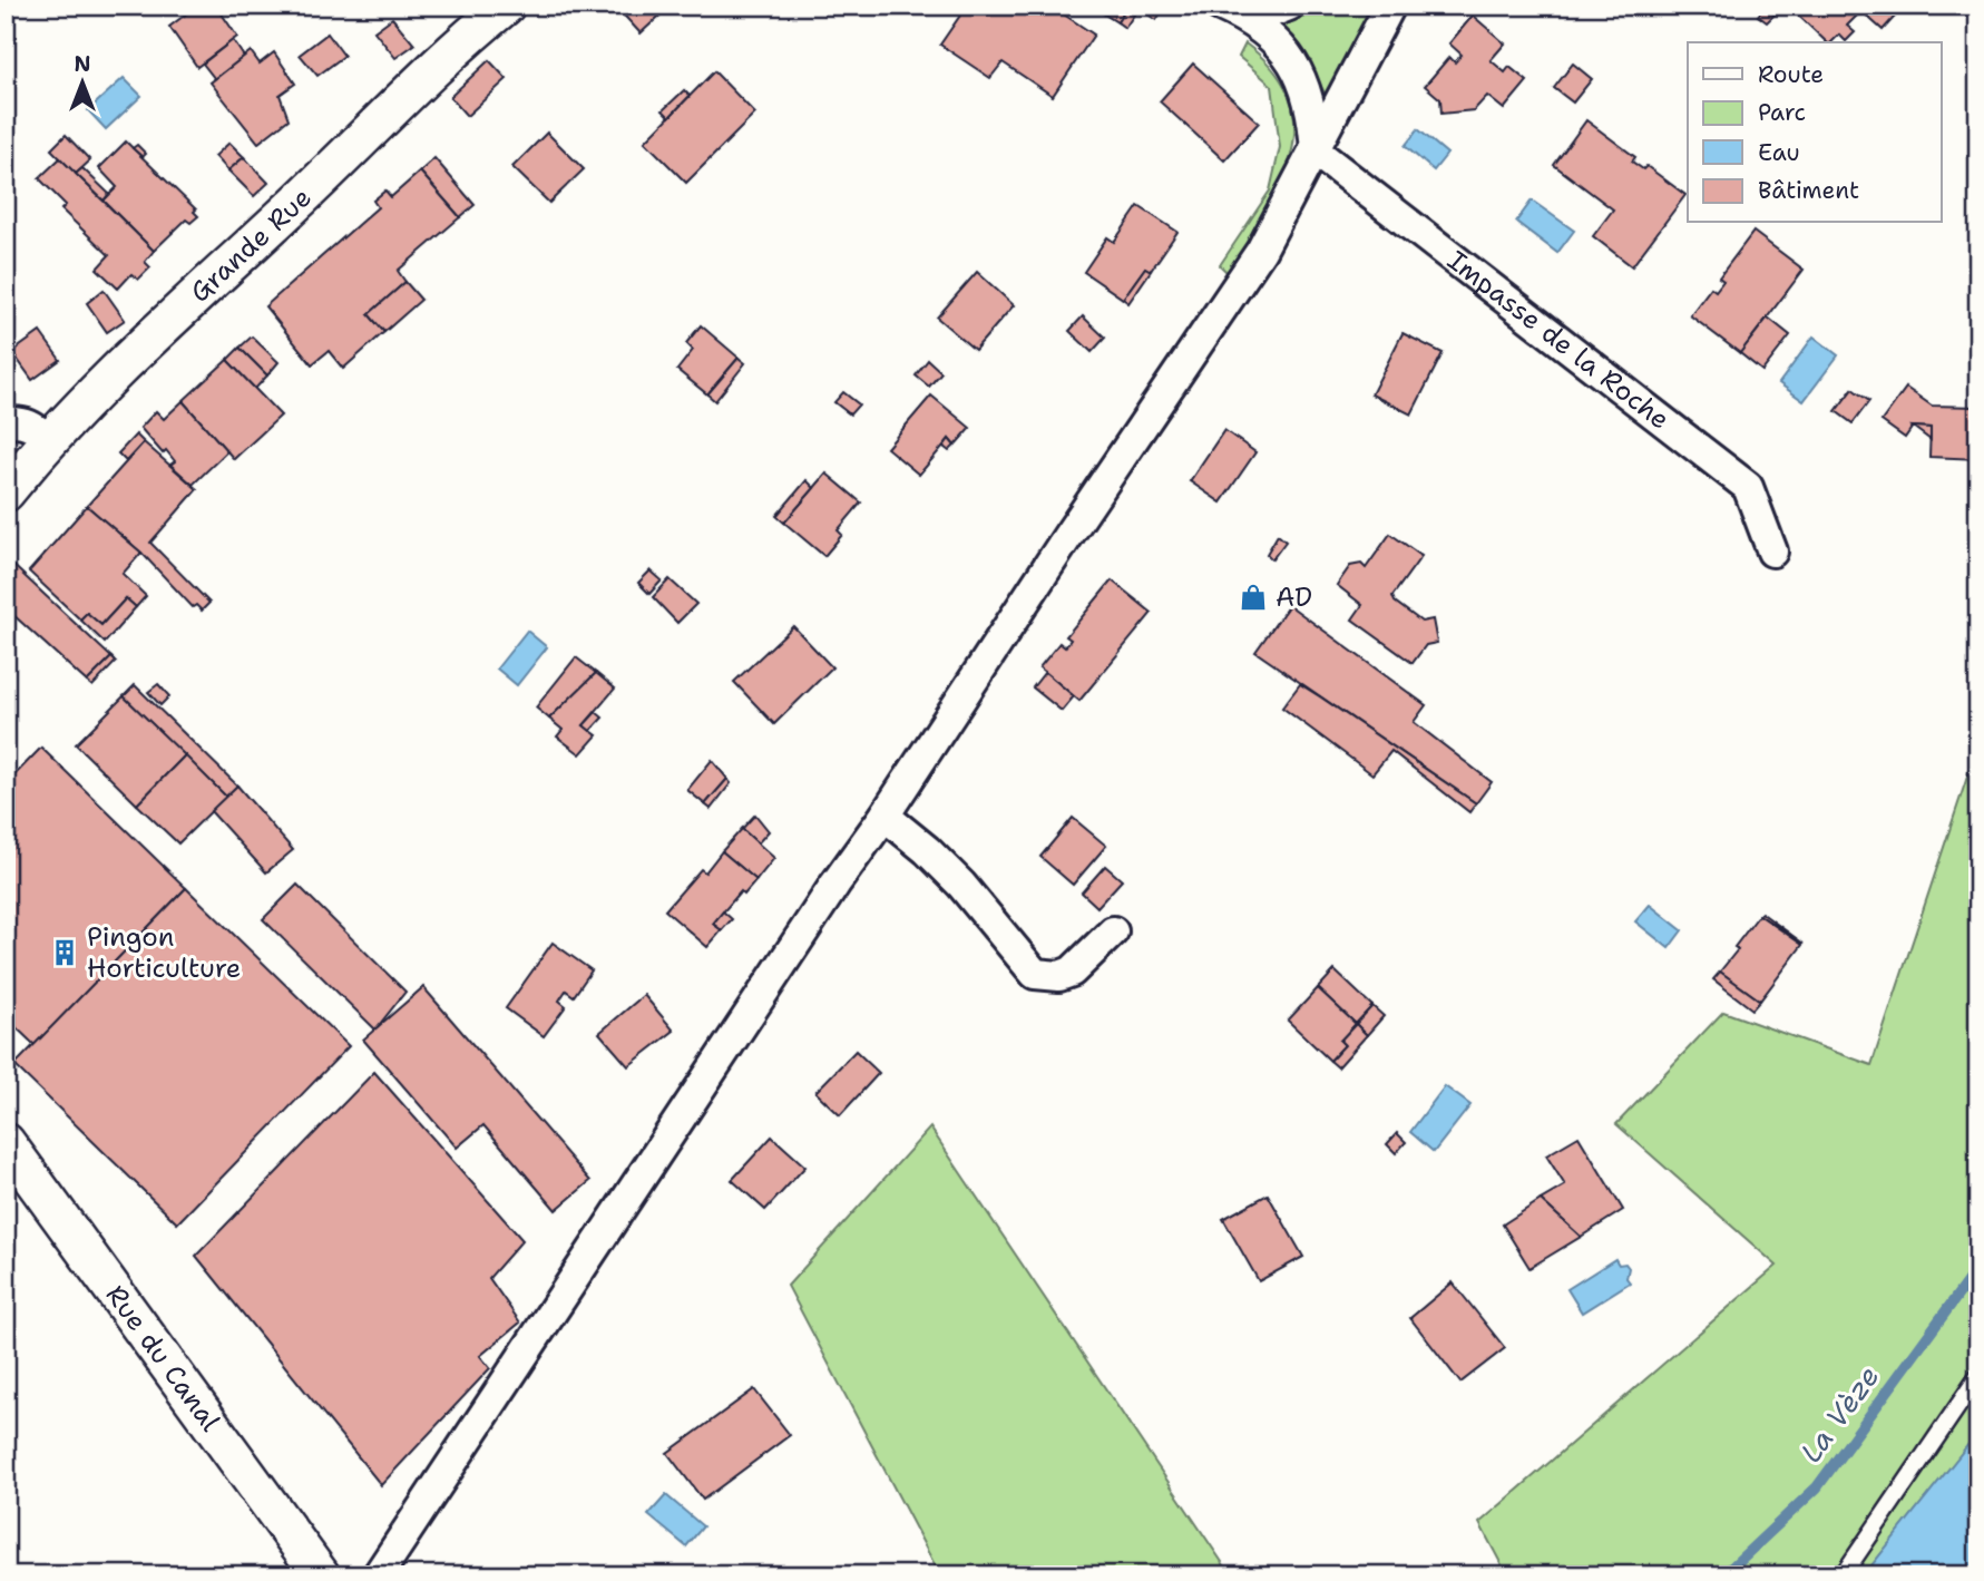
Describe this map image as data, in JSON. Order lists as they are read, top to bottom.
{
  "streets": {
    "street": ["Grande Rue", "Impasse de la Roche", "Rue du Canal"]
  },
  "water": ["La Vèze"],
  "places": {
    "shop": ["AD"],
    "building": ["Pingon Horticulture"]
  },
  "legend": [
    "Route",
    "Parc",
    "Eau",
    "Bâtiment"
  ],
  "north": "top"
}
